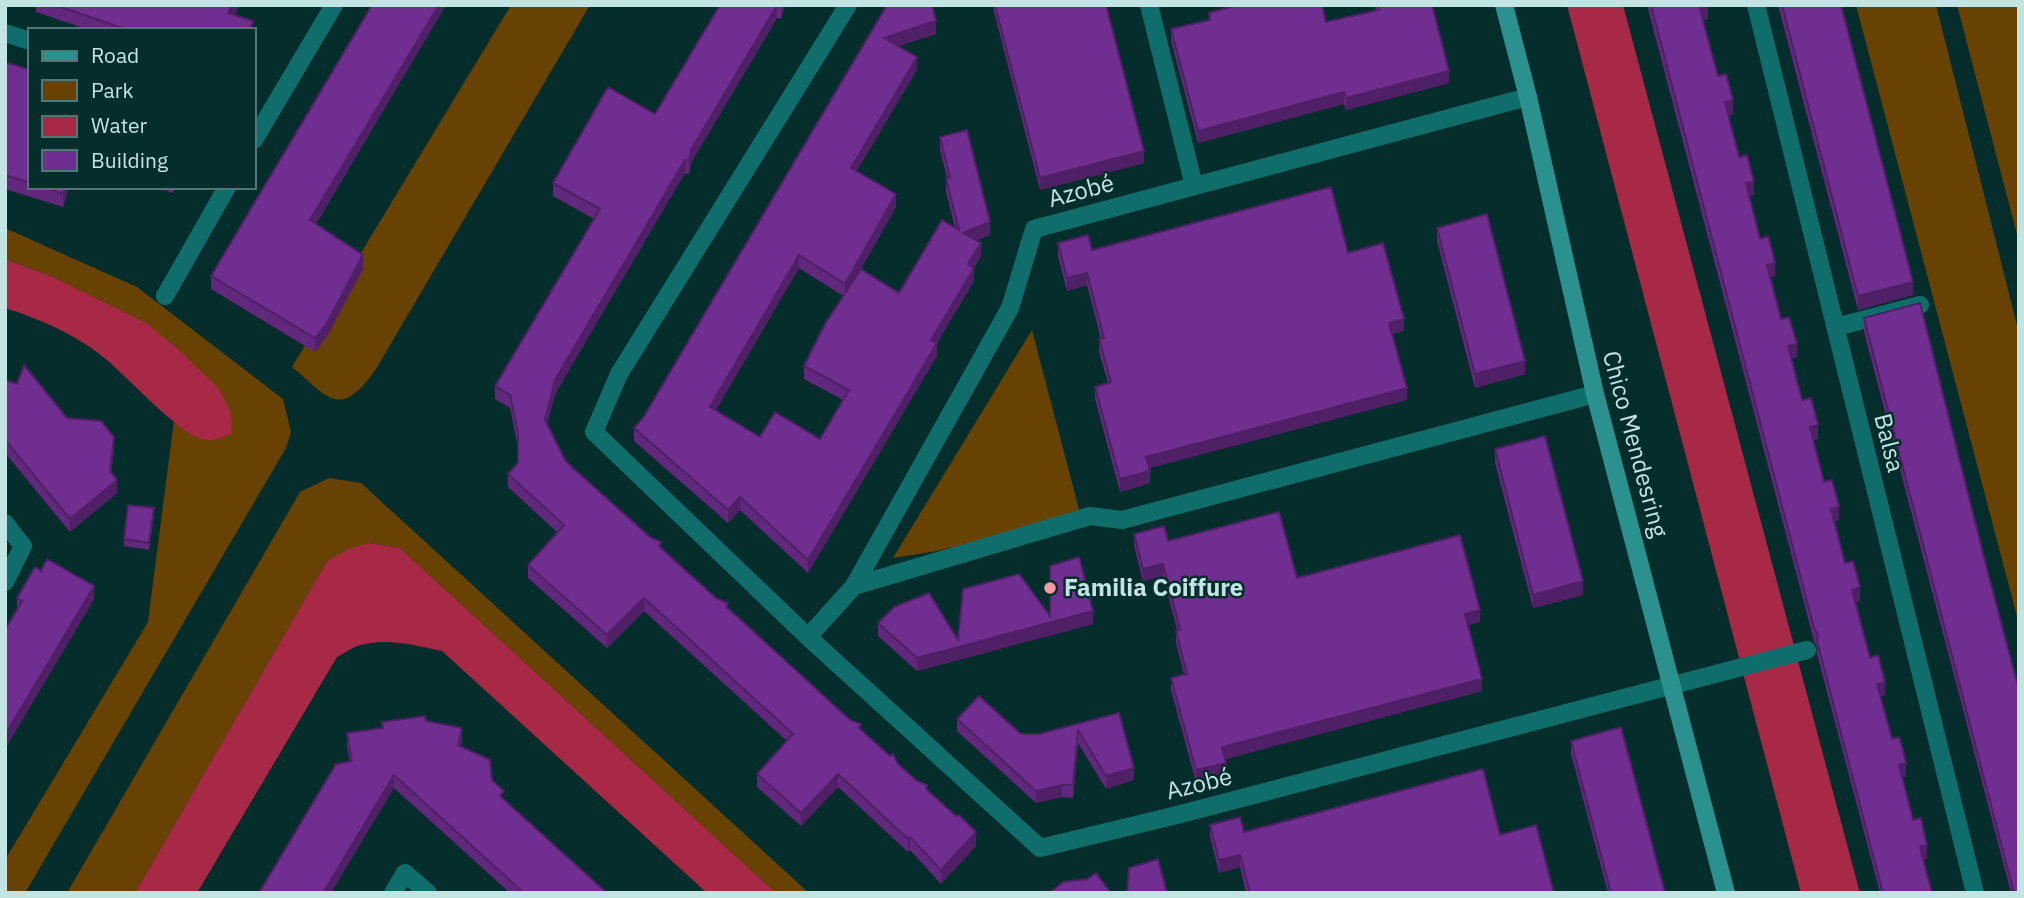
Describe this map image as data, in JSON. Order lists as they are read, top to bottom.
{
  "streets": {
    "street": ["Azobé", "Balsa", "Chico Mendesring"]
  },
  "crossings": [
    ["Azobé", "Chico Mendesring"]
  ],
  "places": ["Familia Coiffure"],
  "legend": [
    "Road",
    "Park",
    "Water",
    "Building"
  ]
}
